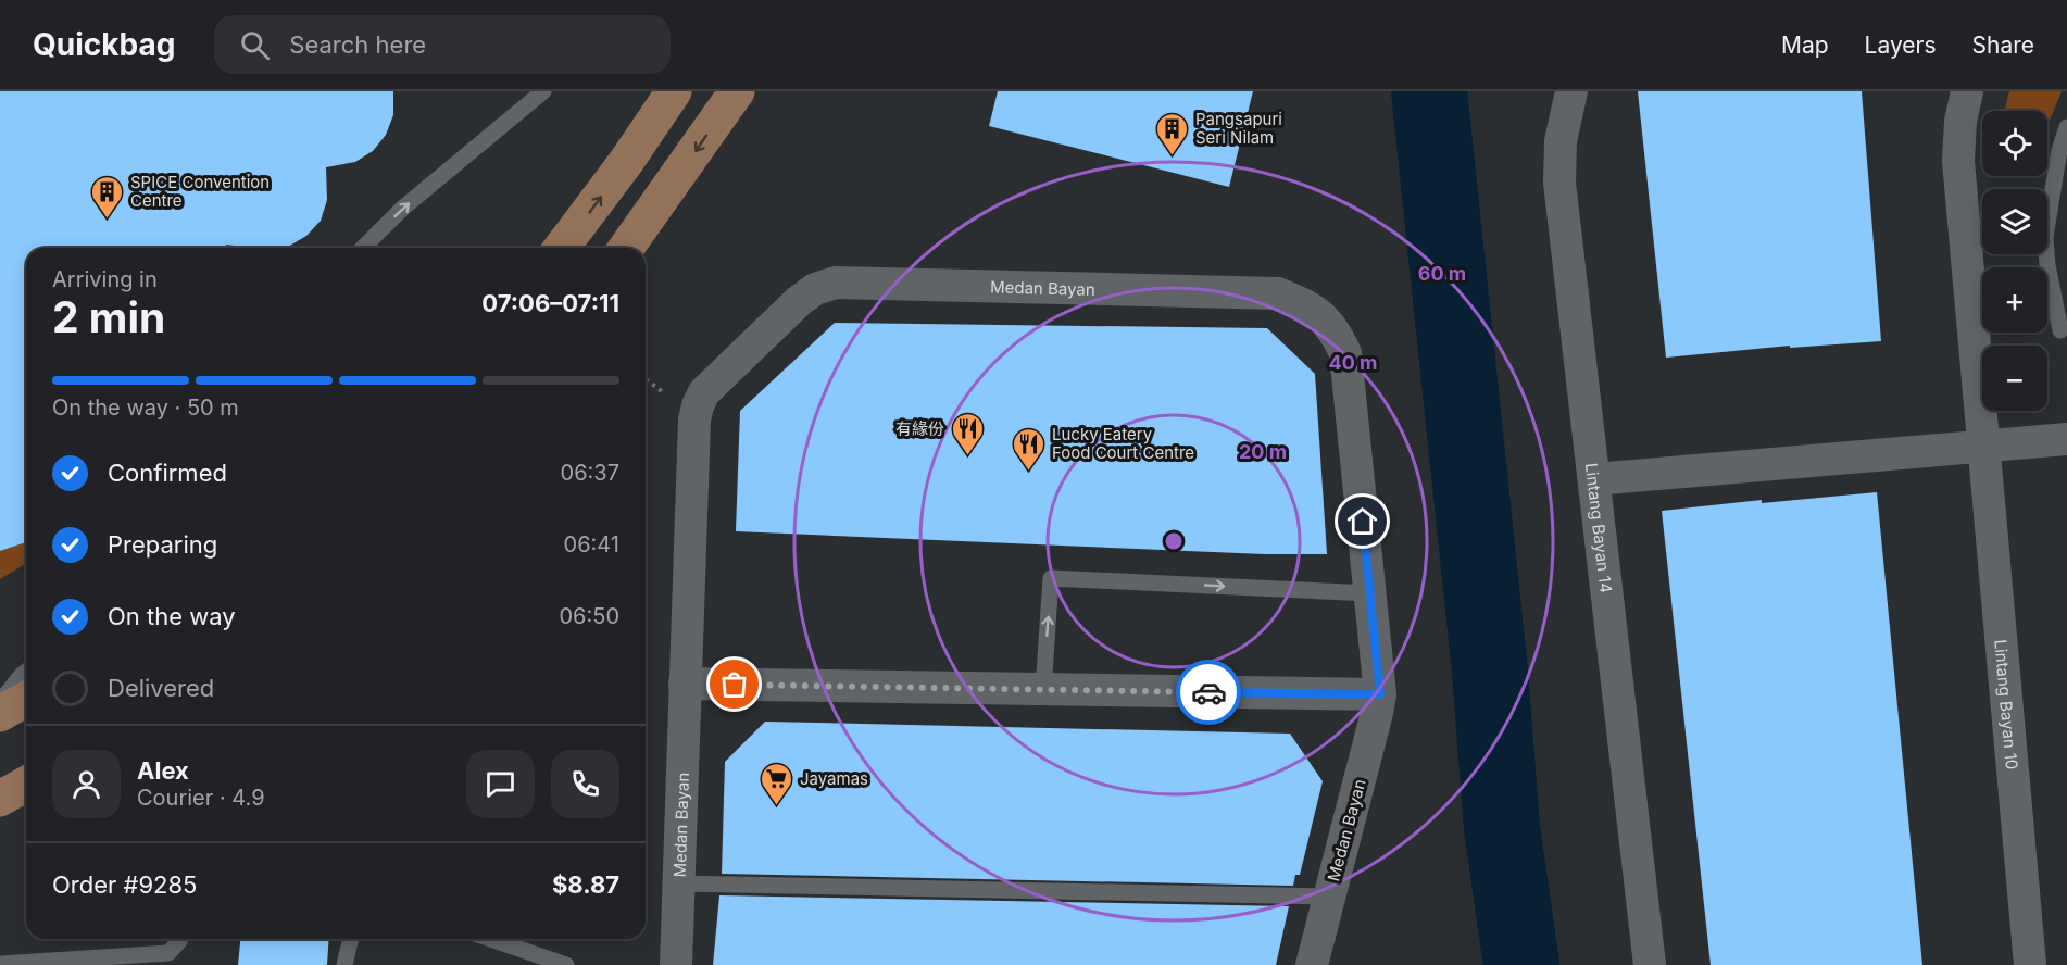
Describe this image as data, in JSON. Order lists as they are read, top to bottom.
{
  "streets": {
    "street": ["Medan Bayan", "Lintang Bayan 14", "Lintang Bayan 10"]
  },
  "places": {
    "building": ["Pangsapuri Seri Nilam", "SPICE Convention Centre"],
    "restaurant": ["有緣份", "Lucky Eatery Food Court Centre"],
    "supermarket": ["Jayamas"]
  },
  "page": {
    "header": "Quickbag",
    "search": "Search here",
    "nav": ["Map", "Layers", "Share"],
    "map_buttons": ["+", "−"],
    "heading": ["2 min", "Arriving in", "07:06–07:11"],
    "panel": [
      "Alex",
      "Courier · 4.9",
      "Order #9285",
      "$8.87"
    ],
    "bar": "On the way · 50 m",
    "list": [
      ["Confirmed", "06:37"],
      ["Preparing", "06:41"],
      ["On the way", "06:50"],
      "Delivered"
    ]
  },
  "rings": ["60 m", "40 m", "20 m"]
}
